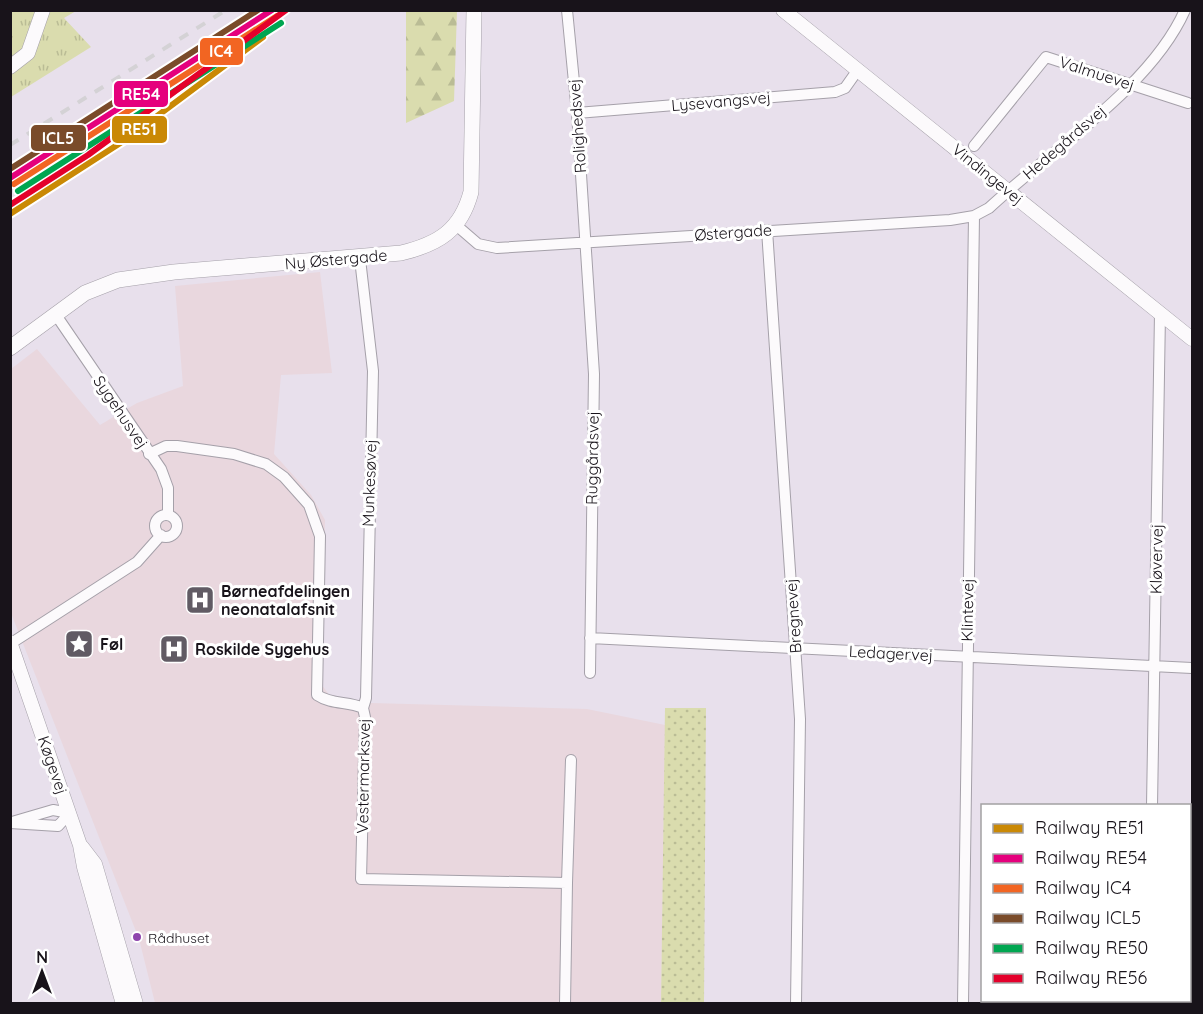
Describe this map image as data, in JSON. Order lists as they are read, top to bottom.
{
  "streets": {
    "main road": ["Ny Østergade"],
    "street": [
      "Valmuevej",
      "Lysevangsvej",
      "Rolighedsvej",
      "Hedegårdsvej",
      "Vindingevej",
      "Østergade",
      "Sygehusvej",
      "Ruggårdsvej",
      "Munkesøvej",
      "Kløvervej",
      "Klintevej",
      "Bregnevej",
      "Ledagervej",
      "Køgevej",
      "Vestermarksvej"
    ]
  },
  "crossings": [
    ["Valmuevej", "Hedegårdsvej"],
    ["Lysevangsvej", "Rolighedsvej"],
    ["Lysevangsvej", "Vindingevej"],
    ["Rolighedsvej", "Østergade"],
    ["Rolighedsvej", "Ruggårdsvej"],
    ["Hedegårdsvej", "Vindingevej"],
    ["Hedegårdsvej", "Østergade"],
    ["Vindingevej", "Østergade"],
    ["Vindingevej", "Kløvervej"],
    ["Østergade", "Ny Østergade"],
    ["Østergade", "Ruggårdsvej"],
    ["Østergade", "Klintevej"],
    ["Østergade", "Bregnevej"],
    ["Ny Østergade", "Sygehusvej"],
    ["Ny Østergade", "Munkesøvej"],
    ["Sygehusvej", "Vestermarksvej"],
    ["Ruggårdsvej", "Ledagervej"],
    ["Munkesøvej", "Vestermarksvej"],
    ["Kløvervej", "Ledagervej"],
    ["Klintevej", "Ledagervej"],
    ["Bregnevej", "Ledagervej"]
  ],
  "places": {
    "hospital": ["Børneafdelingen neonatalafsnit", "Roskilde Sygehus"],
    "place": ["Føl"],
    "other": ["Rådhuset"]
  },
  "lines": [
    "rail line RE54",
    "rail line ICL5",
    "rail line RE56",
    "rail line IC4",
    "rail line RE50",
    "rail line RE51"
  ],
  "legend": [
    "Railway RE51",
    "Railway RE54",
    "Railway IC4",
    "Railway ICL5",
    "Railway RE50",
    "Railway RE56"
  ],
  "north": "top"
}
